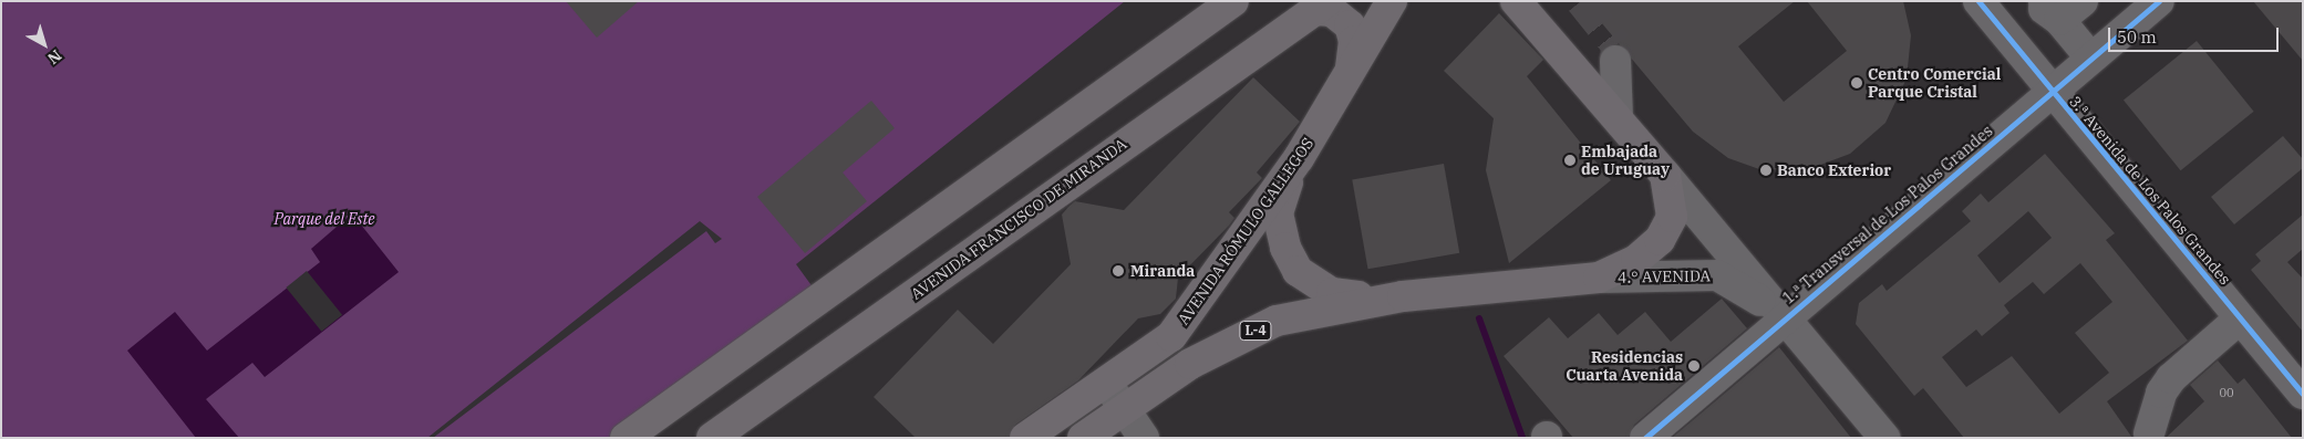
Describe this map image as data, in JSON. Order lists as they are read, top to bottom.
{
  "streets": {
    "main road": ["AVENIDA FRANCISCO DE MIRANDA", "AVENIDA RÓMULO GALLEGOS", "L-4"],
    "street": ["3.ª Avenida de Los Palos Grandes", "1.ª Transversal de Los Palos Grandes", "4.° AVENIDA"]
  },
  "crossings": [
    ["3.ª Avenida de Los Palos Grandes", "1.ª Transversal de Los Palos Grandes"],
    ["1.ª Transversal de Los Palos Grandes", "4.° AVENIDA"],
    ["AVENIDA FRANCISCO DE MIRANDA", "L-4"],
    ["AVENIDA RÓMULO GALLEGOS", "L-4"],
    ["4.° AVENIDA", "L-4"]
  ],
  "parks": ["Parque del Este"],
  "places": [
    "Centro Comercial Parque Cristal",
    "Embajada de Uruguay",
    "Banco Exterior",
    "Miranda",
    "Residencias Cuarta Avenida"
  ],
  "house_numbers": ["00"],
  "scale_bar": "50 m",
  "north": "bottom right"
}
